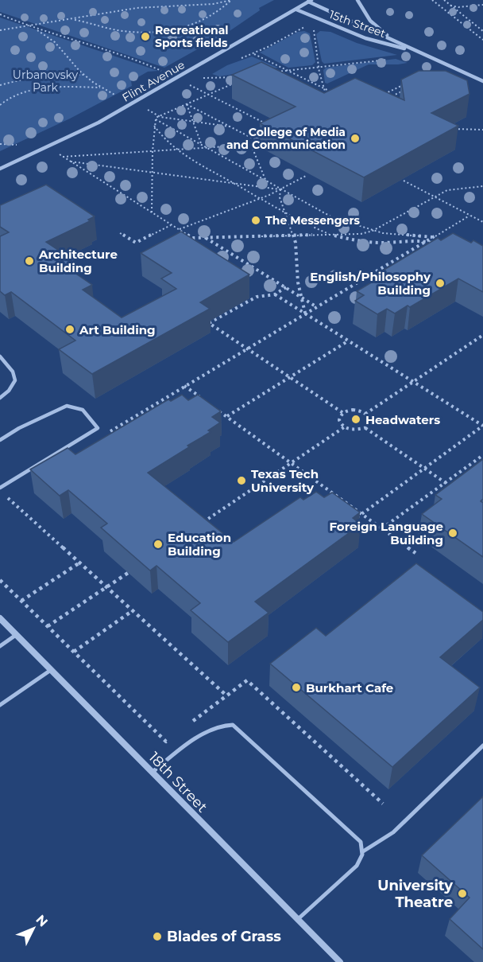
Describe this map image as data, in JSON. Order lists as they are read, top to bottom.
{
  "streets": {
    "street": ["15th Street", "Flint Avenue", "18th Street"]
  },
  "crossings": [
    ["15th Street", "Flint Avenue"]
  ],
  "parks": ["Urbanovsky Park"],
  "places": [
    "Recreational Sports fields",
    "College of Media and Communication",
    "The Messengers",
    "Architecture Building",
    "English/Philosophy Building",
    "Art Building",
    "Headwaters",
    "Texas Tech University",
    "Foreign Language Building",
    "Education Building",
    "Burkhart Cafe",
    "University Theatre",
    "Blades of Grass"
  ],
  "north": "top right"
}
